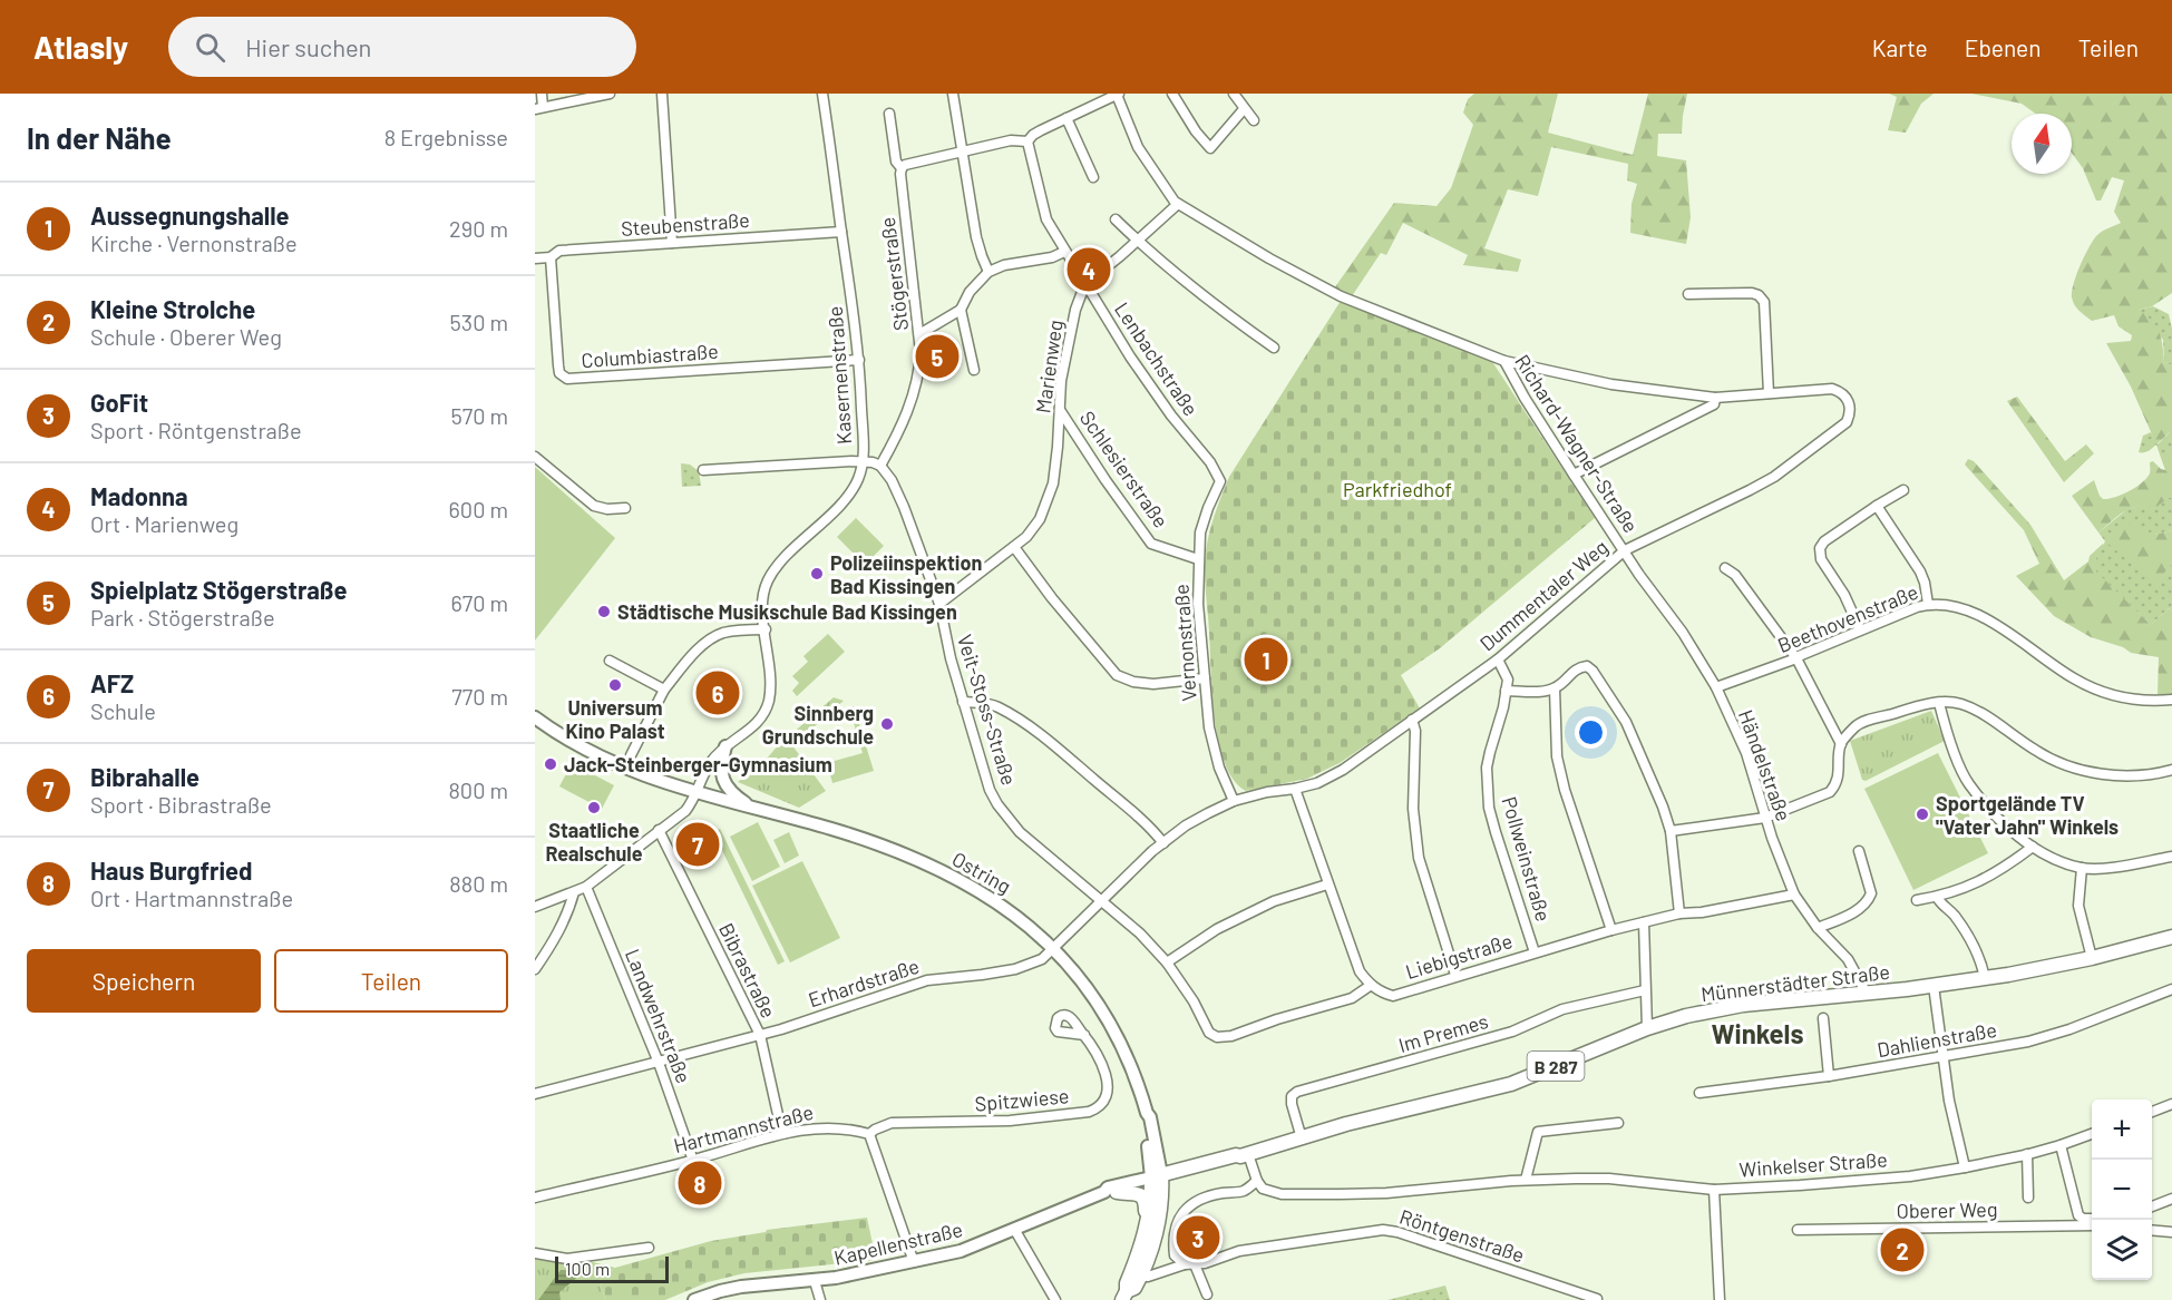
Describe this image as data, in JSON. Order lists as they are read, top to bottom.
{
  "streets": {
    "main road": [
      "Ostring",
      "Münnerstädter Straße",
      "B 287",
      "Kapellenstraße"
    ],
    "street": [
      "Steubenstraße",
      "Stögerstraße",
      "Columbiastraße",
      "Lenbachstraße",
      "Marienweg",
      "Kasernenstraße",
      "Richard-Wagner-Straße",
      "Schlesierstraße",
      "Dummentaler Weg",
      "Beethovenstraße",
      "Vernonstraße",
      "Veit-Stoss-Straße",
      "Händelstraße",
      "Pollweinstraße",
      "Liebigstraße",
      "Bibrastraße",
      "Erhardstraße",
      "Landwehrstraße",
      "Im Premes",
      "Dahlienstraße",
      "Spitzwiese",
      "Hartmannstraße",
      "Winkelser Straße",
      "Oberer Weg",
      "Röntgenstraße"
    ]
  },
  "crossings": [
    ["Steubenstraße", "Columbiastraße"],
    ["Steubenstraße", "Kasernenstraße"],
    ["Columbiastraße", "Kasernenstraße"],
    ["Lenbachstraße", "Marienweg"],
    ["Lenbachstraße", "Vernonstraße"],
    ["Marienweg", "Schlesierstraße"],
    ["Kasernenstraße", "Ostring"],
    ["Kasernenstraße", "Bibrastraße"],
    ["Kasernenstraße", "Landwehrstraße"],
    ["Richard-Wagner-Straße", "Dummentaler Weg"],
    ["Richard-Wagner-Straße", "Händelstraße"],
    ["Schlesierstraße", "Vernonstraße"],
    ["Dummentaler Weg", "Vernonstraße"],
    ["Dummentaler Weg", "Händelstraße"],
    ["Dummentaler Weg", "Pollweinstraße"],
    ["Dummentaler Weg", "Erhardstraße"],
    ["Beethovenstraße", "Händelstraße"],
    ["Vernonstraße", "Erhardstraße"],
    ["Veit-Stoss-Straße", "Liebigstraße"],
    ["Veit-Stoss-Straße", "Erhardstraße"],
    ["Händelstraße", "Liebigstraße"],
    ["Händelstraße", "Münnerstädter Straße"],
    ["Pollweinstraße", "Liebigstraße"],
    ["Ostring", "Erhardstraße"],
    ["Ostring", "Münnerstädter Straße"],
    ["Ostring", "Röntgenstraße"],
    ["Ostring", "Kapellenstraße"],
    ["Bibrastraße", "Erhardstraße"],
    ["Bibrastraße", "Hartmannstraße"],
    ["Erhardstraße", "Landwehrstraße"],
    ["Münnerstädter Straße", "Im Premes"],
    ["Münnerstädter Straße", "Kapellenstraße"],
    ["Landwehrstraße", "Hartmannstraße"],
    ["Spitzwiese", "Hartmannstraße"]
  ],
  "districts": ["Winkels"],
  "parks": ["Parkfriedhof"],
  "places": [
    "Polizeiinspektion Bad Kissingen",
    "Städtische Musikschule Bad Kissingen",
    "Universum Kino Palast",
    "Sinnberg Grundschule",
    "Jack-Steinberger-Gymnasium",
    "Staatliche Realschule",
    "Sportgelände TV \"Vater Jahn\" Winkels"
  ],
  "scale_bar": "100 m",
  "north": "top",
  "page": {
    "header": "Atlasly",
    "search": "Hier suchen",
    "nav": ["Karte", "Ebenen", "Teilen"],
    "heading": ["In der Nähe", "8 Ergebnisse"],
    "list": [
      {
        "mark": "1",
        "name": "Aussegnungshalle",
        "note": "Kirche · Vernonstraße",
        "value": "290 m"
      },
      {
        "mark": "2",
        "name": "Kleine Strolche",
        "note": "Schule · Oberer Weg",
        "value": "530 m"
      },
      {
        "mark": "3",
        "name": "GoFit",
        "note": "Sport · Röntgenstraße",
        "value": "570 m"
      },
      {
        "mark": "4",
        "name": "Madonna",
        "note": "Ort · Marienweg",
        "value": "600 m"
      },
      {
        "mark": "5",
        "name": "Spielplatz Stögerstraße",
        "note": "Park · Stögerstraße",
        "value": "670 m"
      },
      {
        "mark": "6",
        "name": "AFZ",
        "note": "Schule",
        "value": "770 m"
      },
      {
        "mark": "7",
        "name": "Bibrahalle",
        "note": "Sport · Bibrastraße",
        "value": "800 m"
      },
      {
        "mark": "8",
        "name": "Haus Burgfried",
        "note": "Ort · Hartmannstraße",
        "value": "880 m"
      }
    ],
    "pins": [
      "4",
      "5",
      "1",
      "6",
      "7",
      "8",
      "3",
      "2"
    ],
    "buttons": ["Speichern", "Teilen"],
    "map_buttons": ["+", "−"],
    "scale": "100 m"
  }
}
